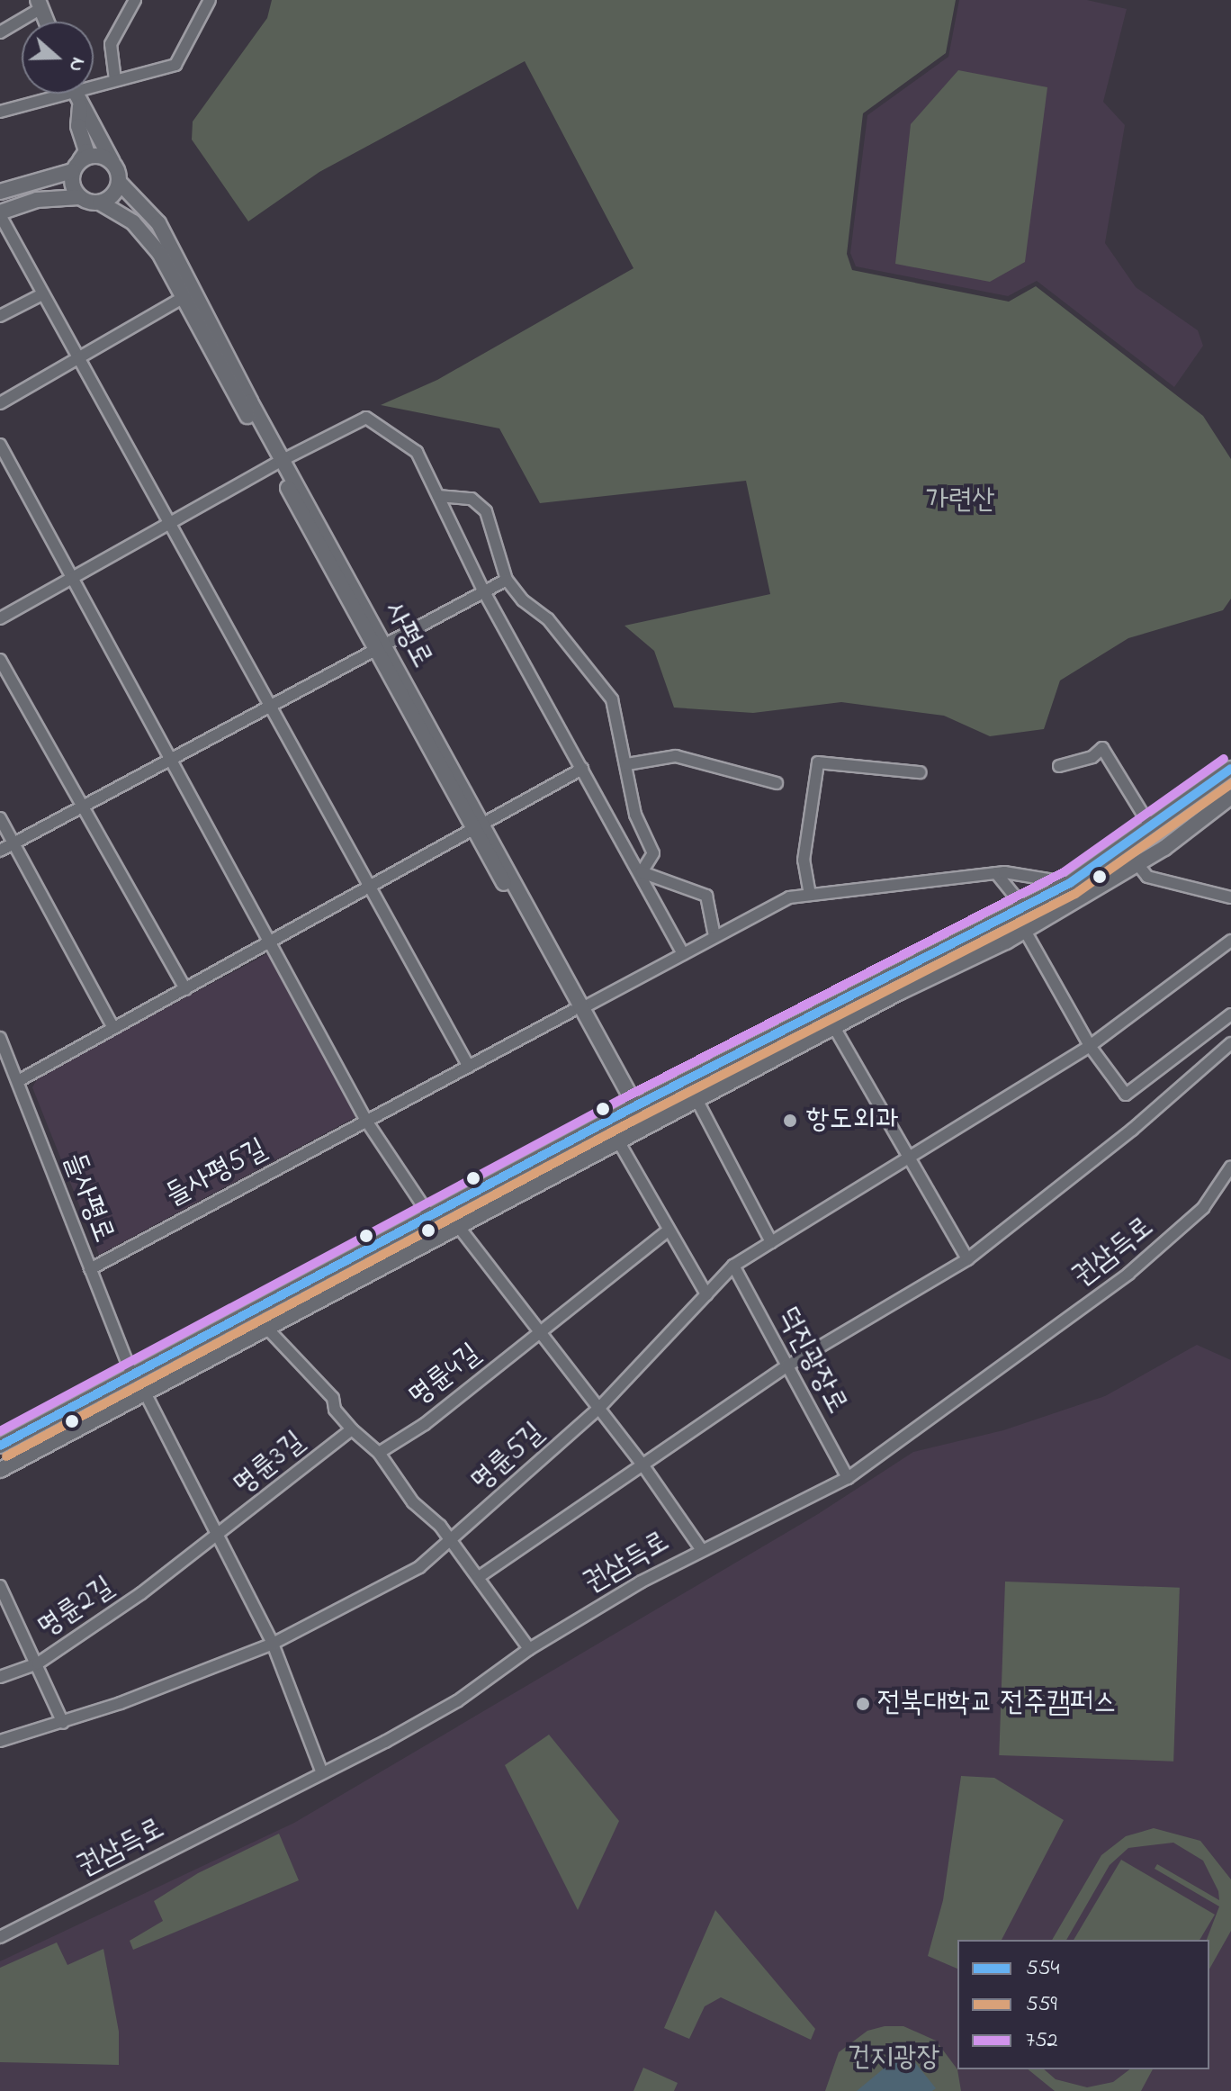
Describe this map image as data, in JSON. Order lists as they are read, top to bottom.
{
  "streets": {
    "street": [
      "사평로",
      "들사평5길",
      "들사평로",
      "권삼득로",
      "덕진광장로",
      "명륜4길",
      "명륜5길",
      "명륜3길",
      "명륜2길"
    ]
  },
  "crossings": [
    ["사평로", "들사평5길"],
    ["들사평5길", "들사평로"],
    ["권삼득로", "덕진광장로"],
    ["권삼득로", "명륜3길"],
    ["명륜3길", "명륜2길"]
  ],
  "parks": ["가련산", "건지광장"],
  "places": ["항도외과", "전북대학교 전주캠퍼스"],
  "lines": ["transit line 752", "transit line 554", "transit line 559"],
  "legend": ["554", "559", "752"],
  "north": "right"
}
